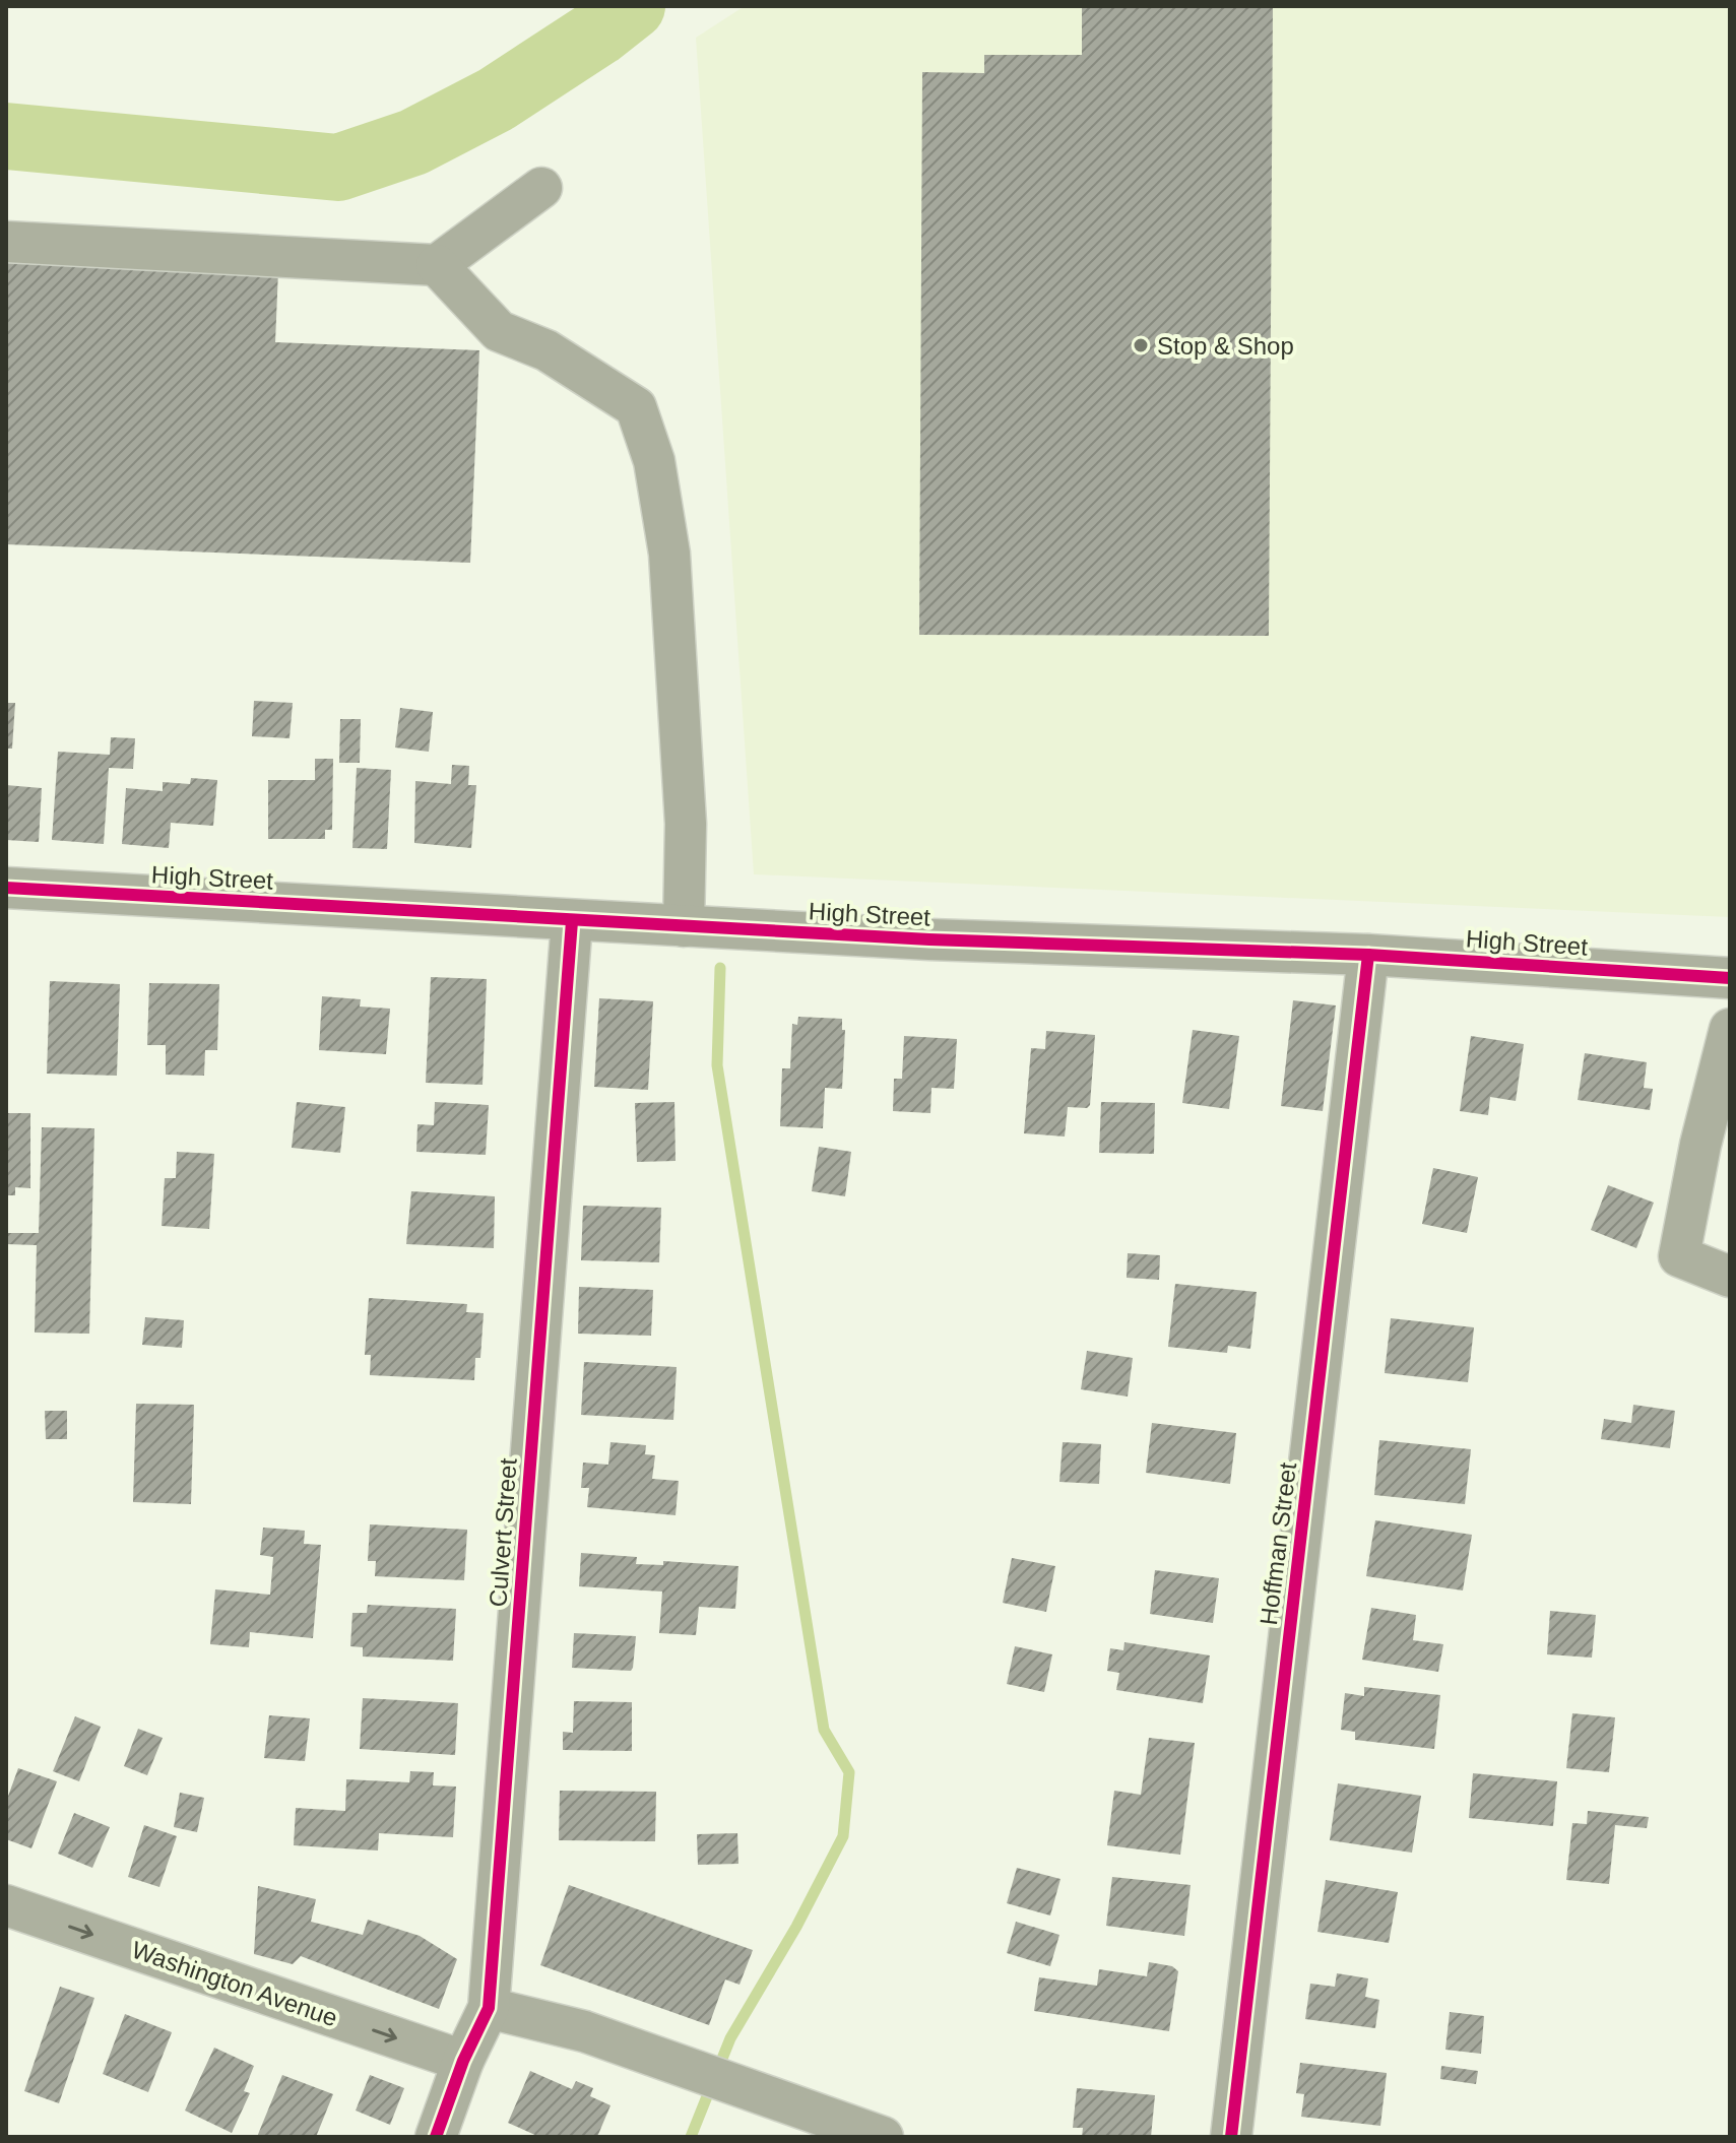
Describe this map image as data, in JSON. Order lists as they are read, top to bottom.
{
  "streets": {
    "street": [
      "High Street",
      "Culvert Street",
      "Hoffman Street",
      "Washington Avenue"
    ]
  },
  "crossings": [
    ["High Street", "Culvert Street"],
    ["High Street", "Hoffman Street"],
    ["Culvert Street", "Washington Avenue"]
  ],
  "one_way": ["Washington Avenue"],
  "places": ["Stop & Shop"]
}
